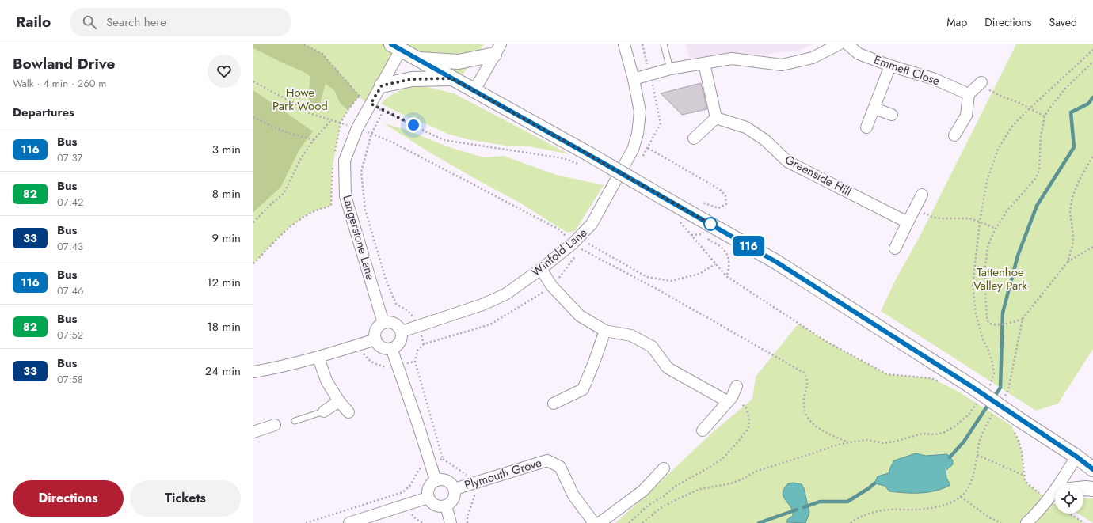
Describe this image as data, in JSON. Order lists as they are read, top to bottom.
{
  "streets": {
    "street": [
      "Emmett Close",
      "Greenside Hill",
      "Langerstone Lane",
      "Winfold Lane",
      "Plymouth Grove"
    ]
  },
  "crossings": [
    ["Langerstone Lane", "Winfold Lane"]
  ],
  "parks": ["Howe Park Wood", "Tattenhoe Valley Park"],
  "lines": ["bus line 116"],
  "page": {
    "header": "Railo",
    "search": "Search here",
    "nav": ["Map", "Directions", "Saved"],
    "heading": [
      ["Bowland Drive", "Walk · 4 min · 260 m"],
      "Departures"
    ],
    "on_map": "116",
    "list": [
      {
        "mark": "116",
        "name": "Bus",
        "note": "07:37",
        "value": "3 min"
      },
      {
        "mark": "82",
        "name": "Bus",
        "note": "07:42",
        "value": "8 min"
      },
      {
        "mark": "33",
        "name": "Bus",
        "note": "07:43",
        "value": "9 min"
      },
      {
        "mark": "116",
        "name": "Bus",
        "note": "07:46",
        "value": "12 min"
      },
      {
        "mark": "82",
        "name": "Bus",
        "note": "07:52",
        "value": "18 min"
      },
      {
        "mark": "33",
        "name": "Bus",
        "note": "07:58",
        "value": "24 min"
      }
    ],
    "buttons": ["Directions", "Tickets"]
  }
}
